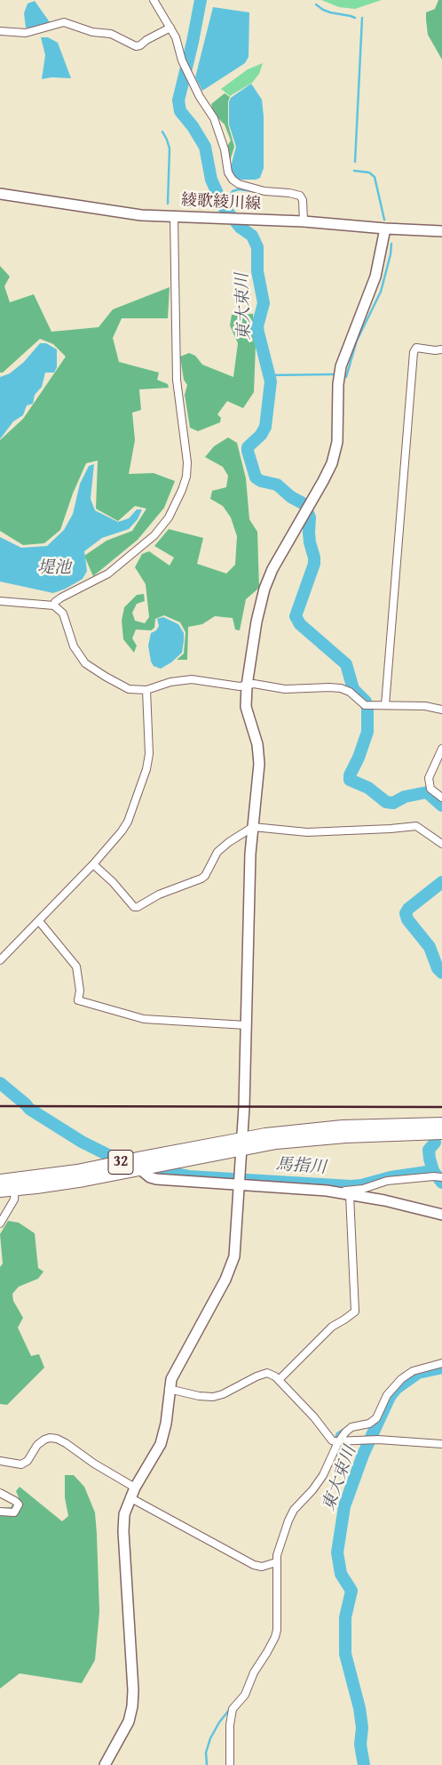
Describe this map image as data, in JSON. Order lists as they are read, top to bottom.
{
  "streets": {
    "highway": ["32"],
    "street": ["綾歌綾川線"]
  },
  "water": ["東大束川", "堤池", "馬指川"]
}
